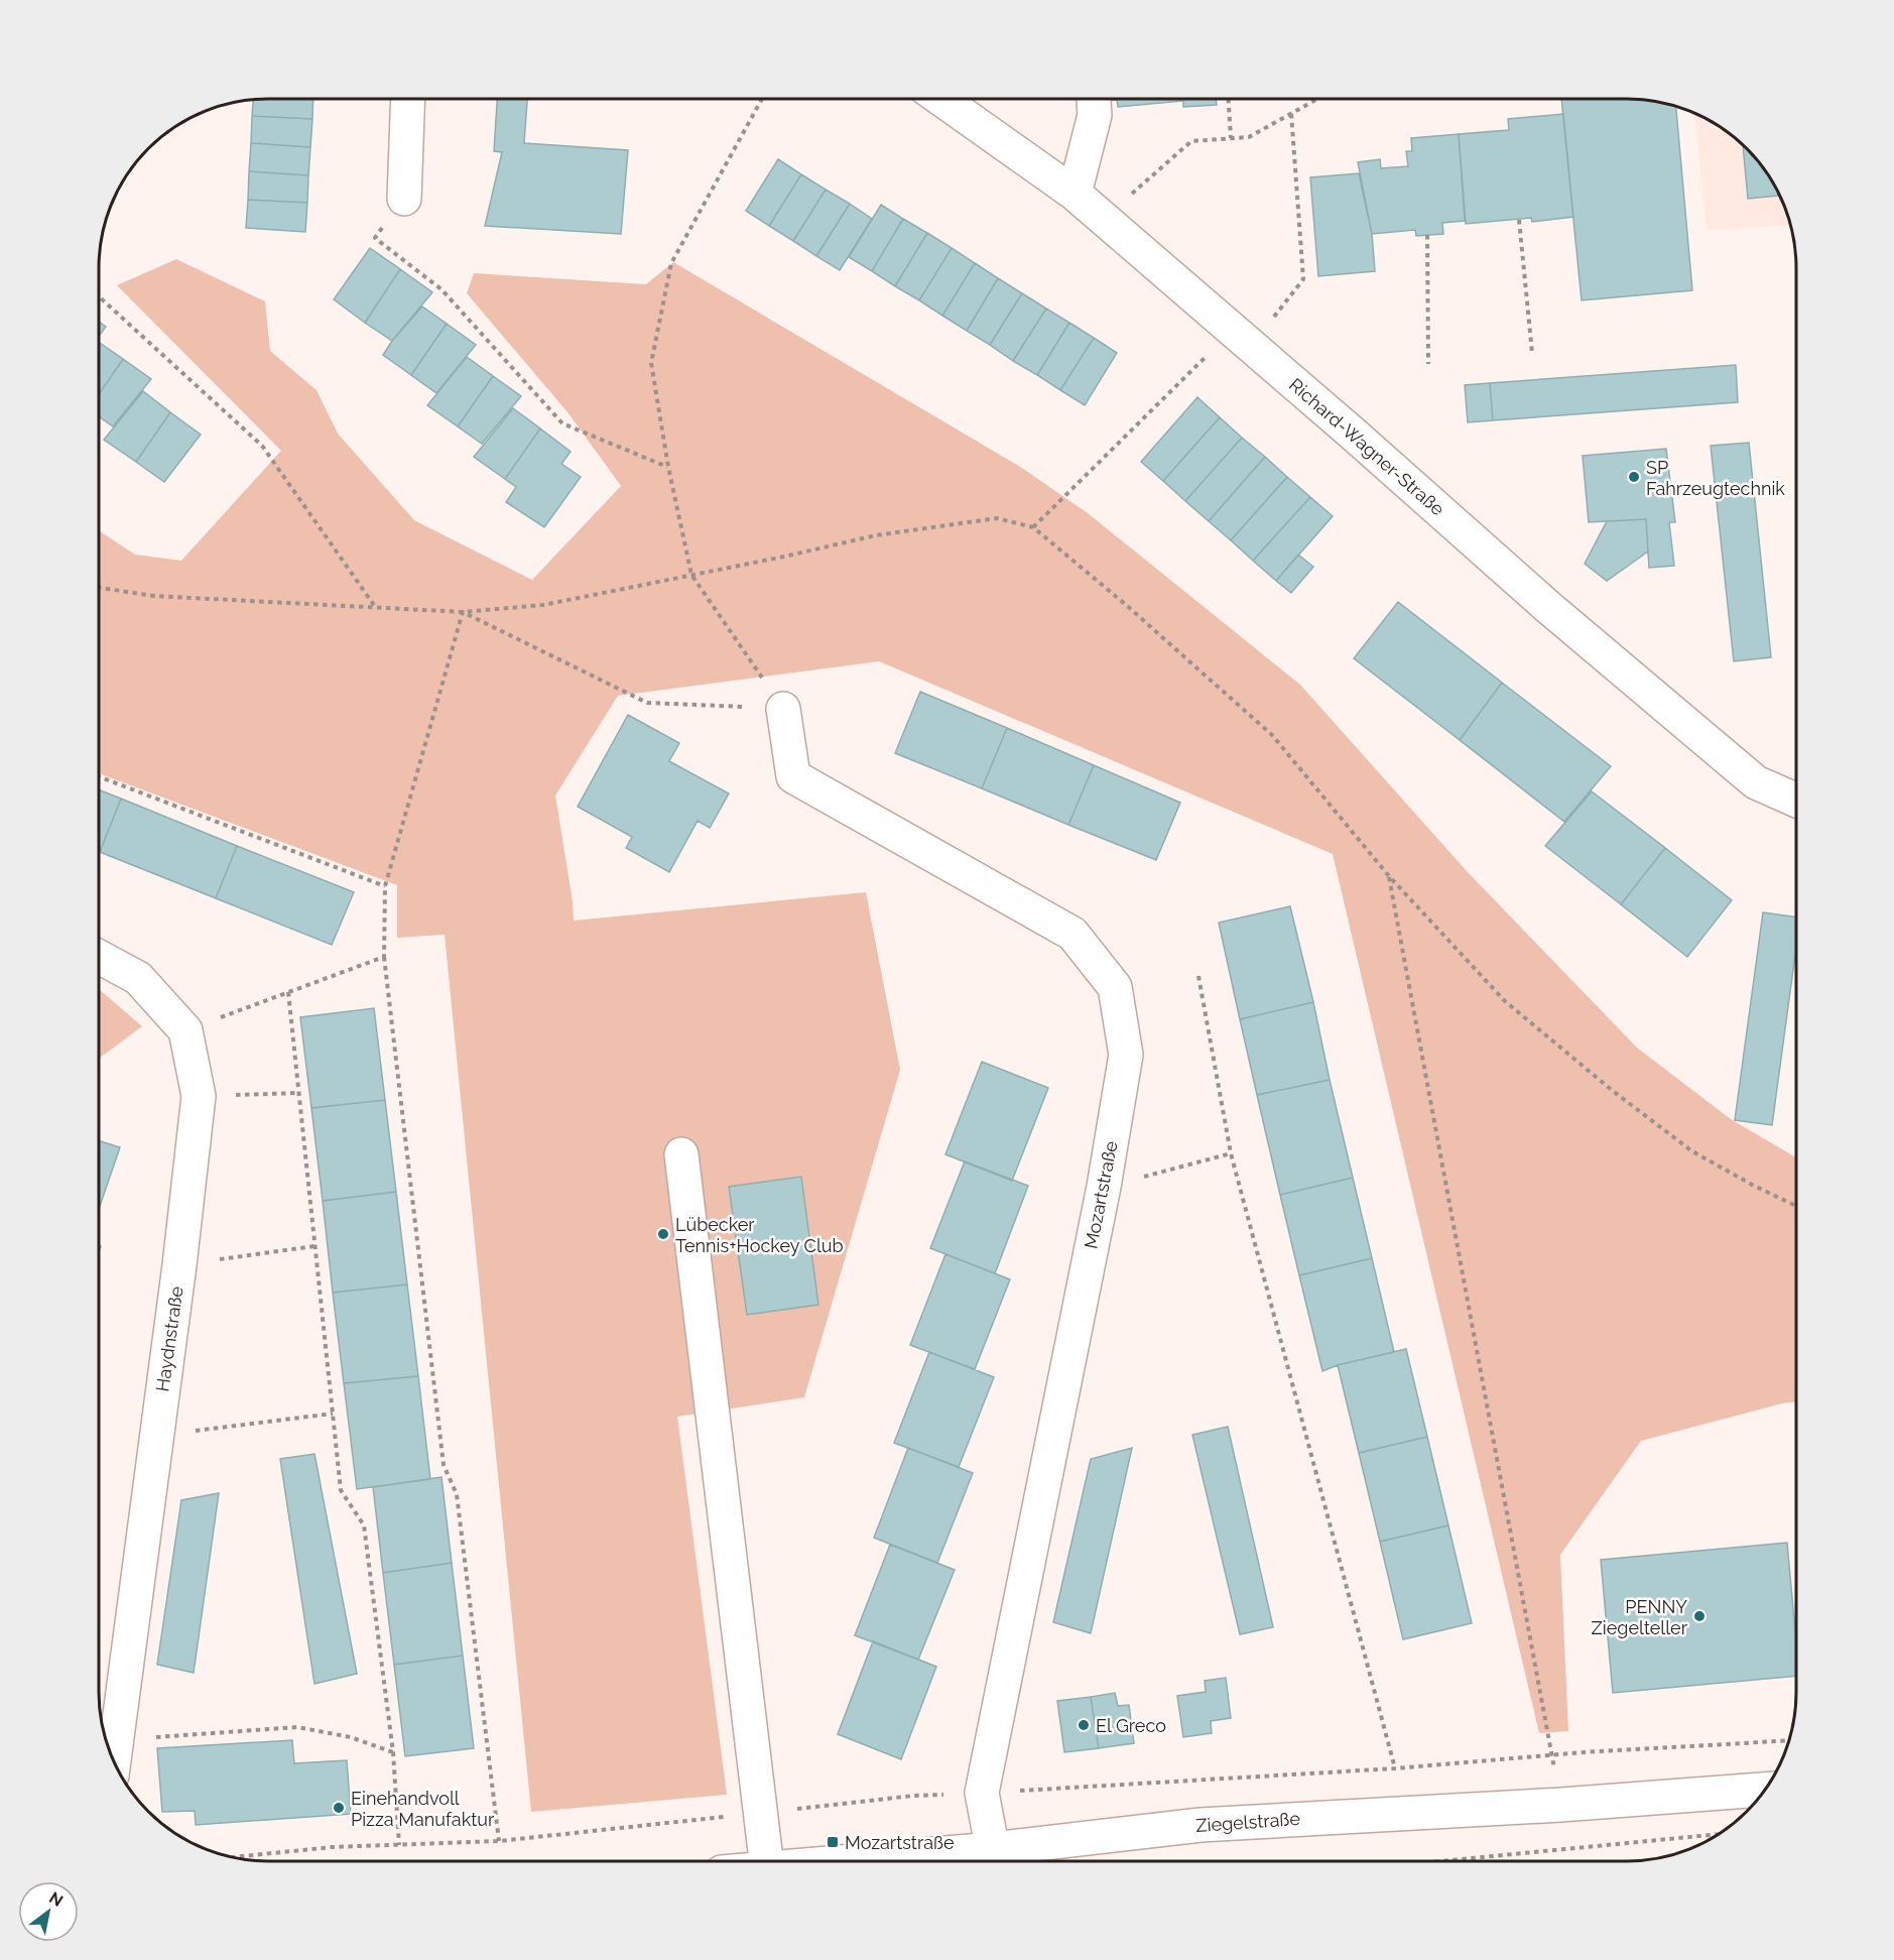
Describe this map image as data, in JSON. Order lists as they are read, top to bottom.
{
  "streets": {
    "street": [
      "Richard-Wagner-Straße",
      "Mozartstraße",
      "Haydnstraße",
      "Ziegelstraße"
    ]
  },
  "crossings": [
    ["Mozartstraße", "Ziegelstraße"]
  ],
  "places": {
    "other": [
      "SP Fahrzeugtechnik",
      "Lübecker Tennis+Hockey Club",
      "PENNY Ziegelteller",
      "El Greco",
      "Einehandvoll Pizza Manufaktur"
    ],
    "transit": ["Mozartstraße"]
  },
  "north": "top right"
}
